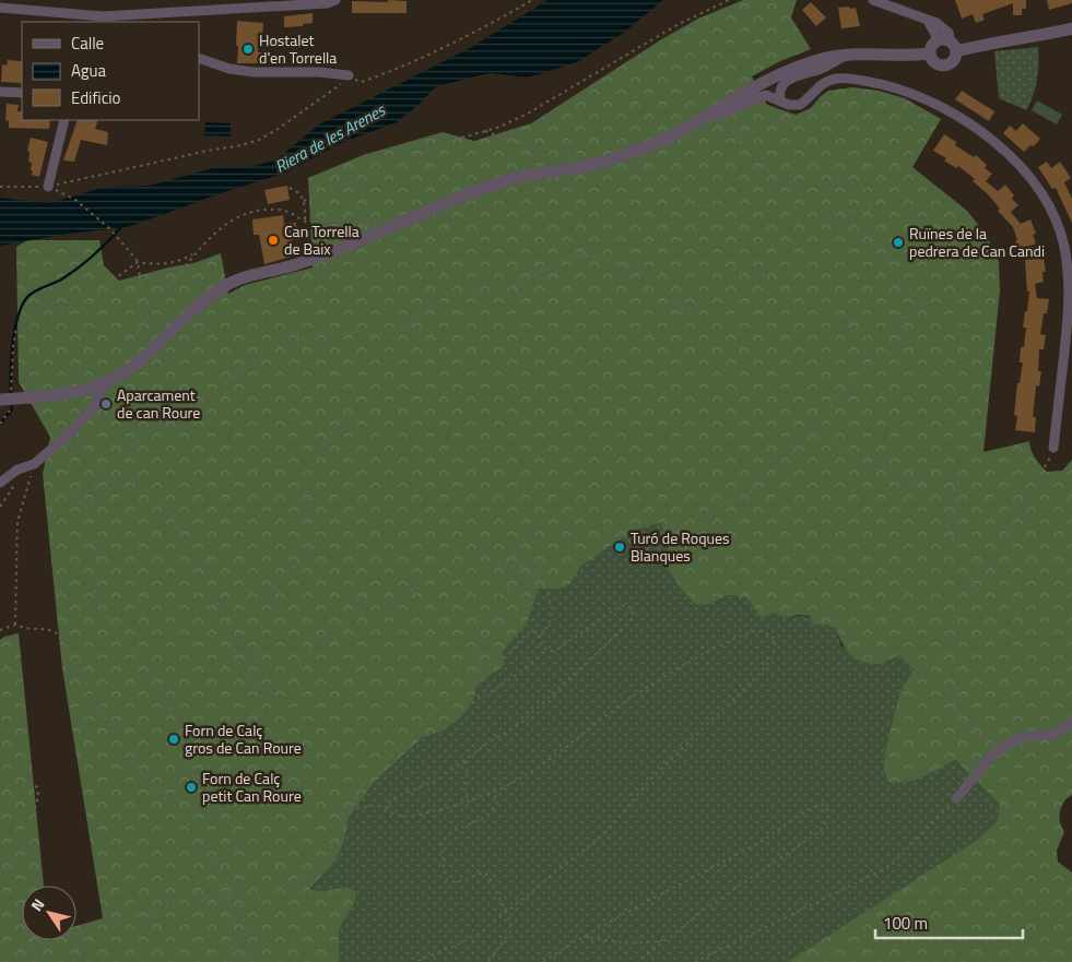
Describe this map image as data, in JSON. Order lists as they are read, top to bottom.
{
  "water": ["Riera de les Arenes"],
  "places": [
    "Hostalet d'en Torrella",
    "Can Torrella de Baix",
    "Ruïnes de la pedrera de Can Candi",
    "Aparcament de can Roure",
    "Turó de Roques Blanques",
    "Forn de Calç gros de Can Roure",
    "Forn de Calç petit Can Roure"
  ],
  "legend": ["Calle", "Agua", "Edificio"],
  "scale_bar": "100 m",
  "north": "top left"
}
